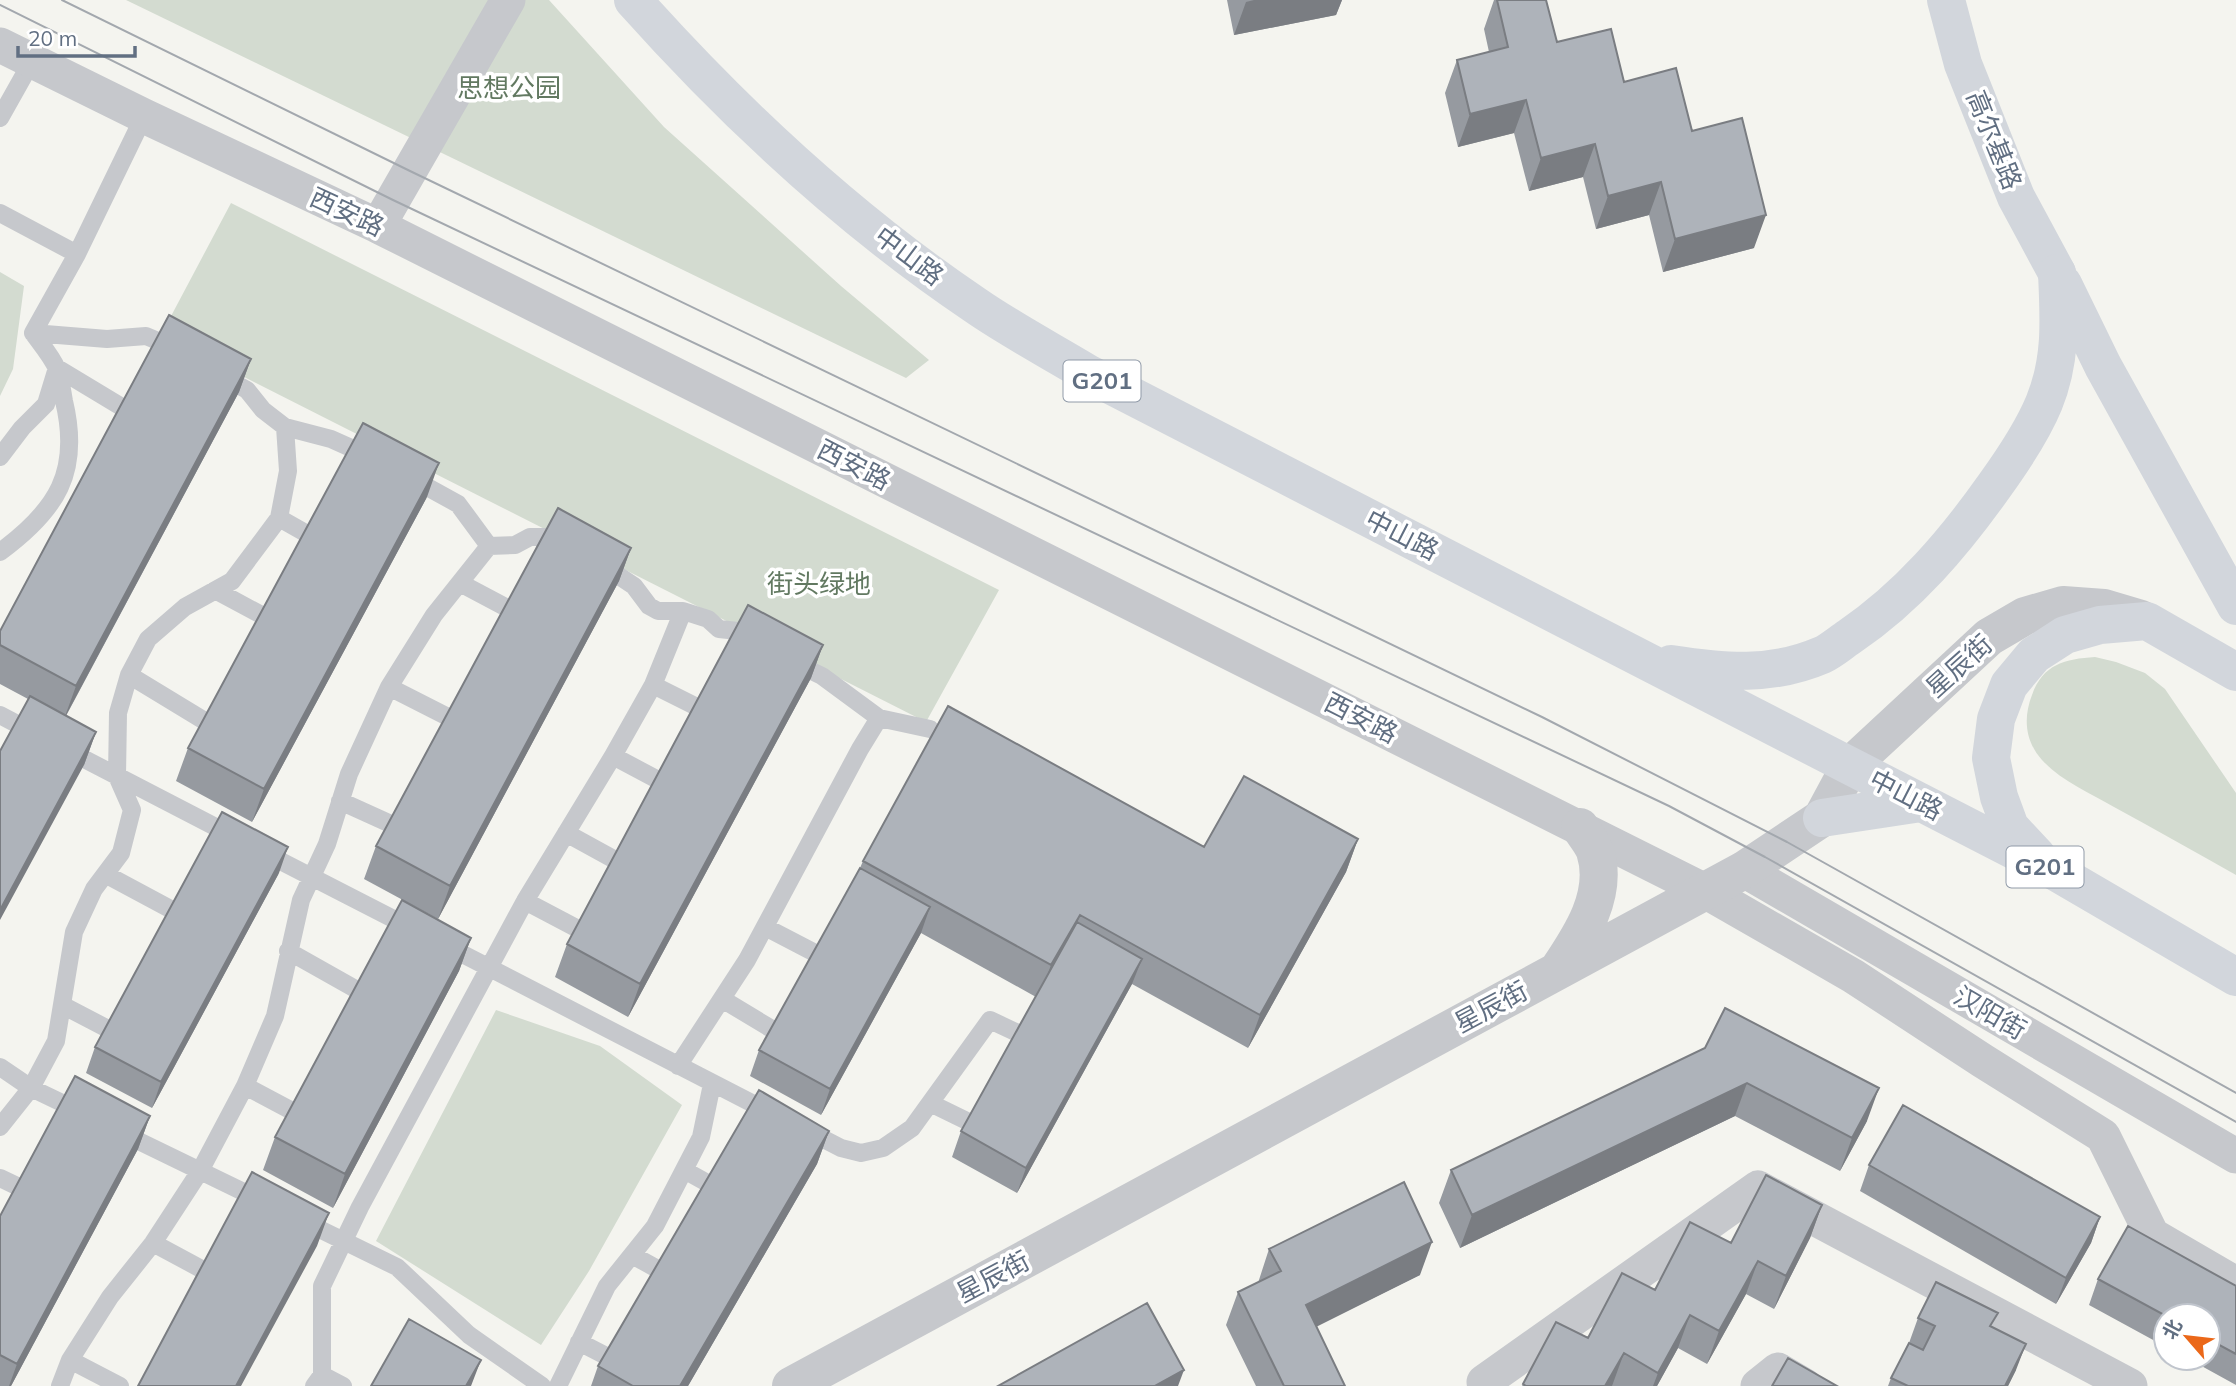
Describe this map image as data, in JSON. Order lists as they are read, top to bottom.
{
  "streets": {
    "main road": ["高尔基路", "中山路", "G201"],
    "street": ["西安路", "星辰街", "汉阳街"]
  },
  "crossings": [
    ["西安路", "星辰街"],
    ["中山路", "星辰街"],
    ["星辰街", "汉阳街"]
  ],
  "parks": ["思想公园", "街头绿地"],
  "scale_bar": "20 m",
  "north": "top left"
}
